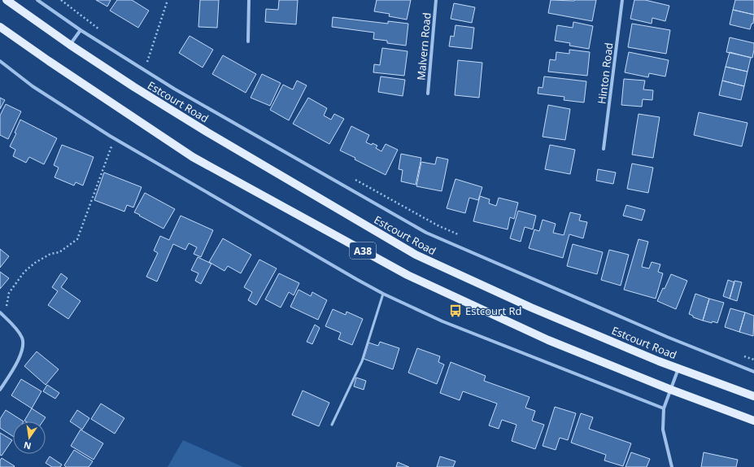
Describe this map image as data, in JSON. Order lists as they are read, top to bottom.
{
  "streets": {
    "main road": ["Estcourt Road", "A38"],
    "street": ["Malvern Road", "Hinton Road"]
  },
  "places": {
    "bus stop": ["Estcourt Rd"]
  },
  "north": "bottom"
}
